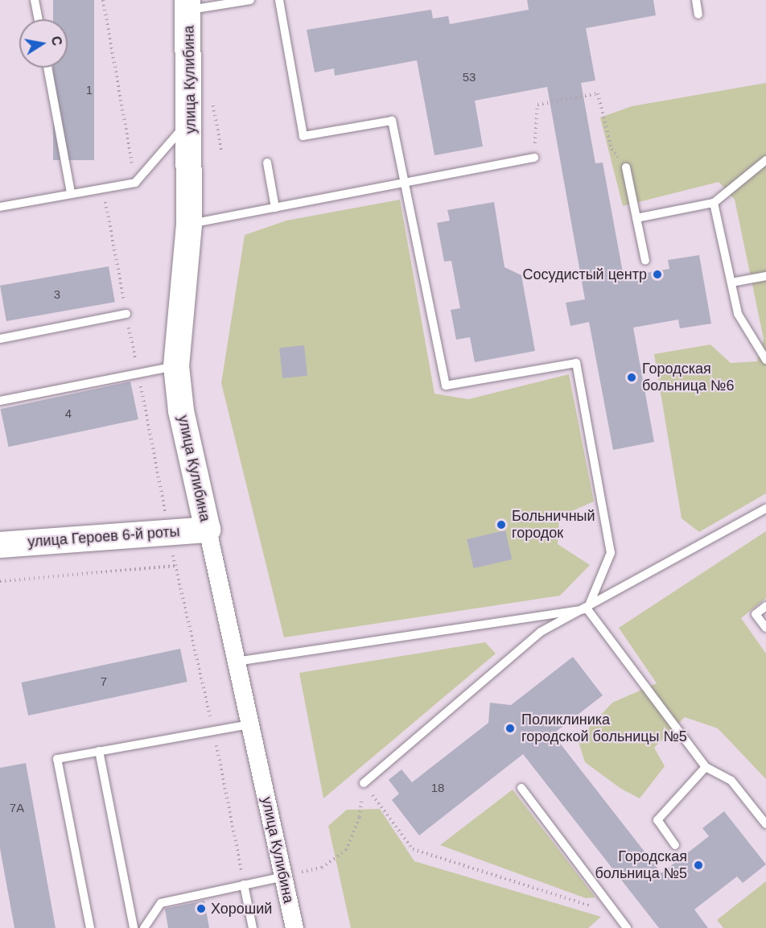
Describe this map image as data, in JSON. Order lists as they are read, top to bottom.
{
  "streets": {
    "street": ["улица Кулибина", "улица Героев 6-й роты"]
  },
  "crossings": [
    ["улица Кулибина", "улица Героев 6-й роты"]
  ],
  "places": [
    "Сосудистый центр",
    "Городская больница №6",
    "Больничный городок",
    "Поликлиника городской больницы №5",
    "Городская больница №5",
    "Хороший"
  ],
  "house_numbers": [
    "53",
    "1",
    "3",
    "4",
    "7",
    "18",
    "7А"
  ],
  "north": "right"
}
